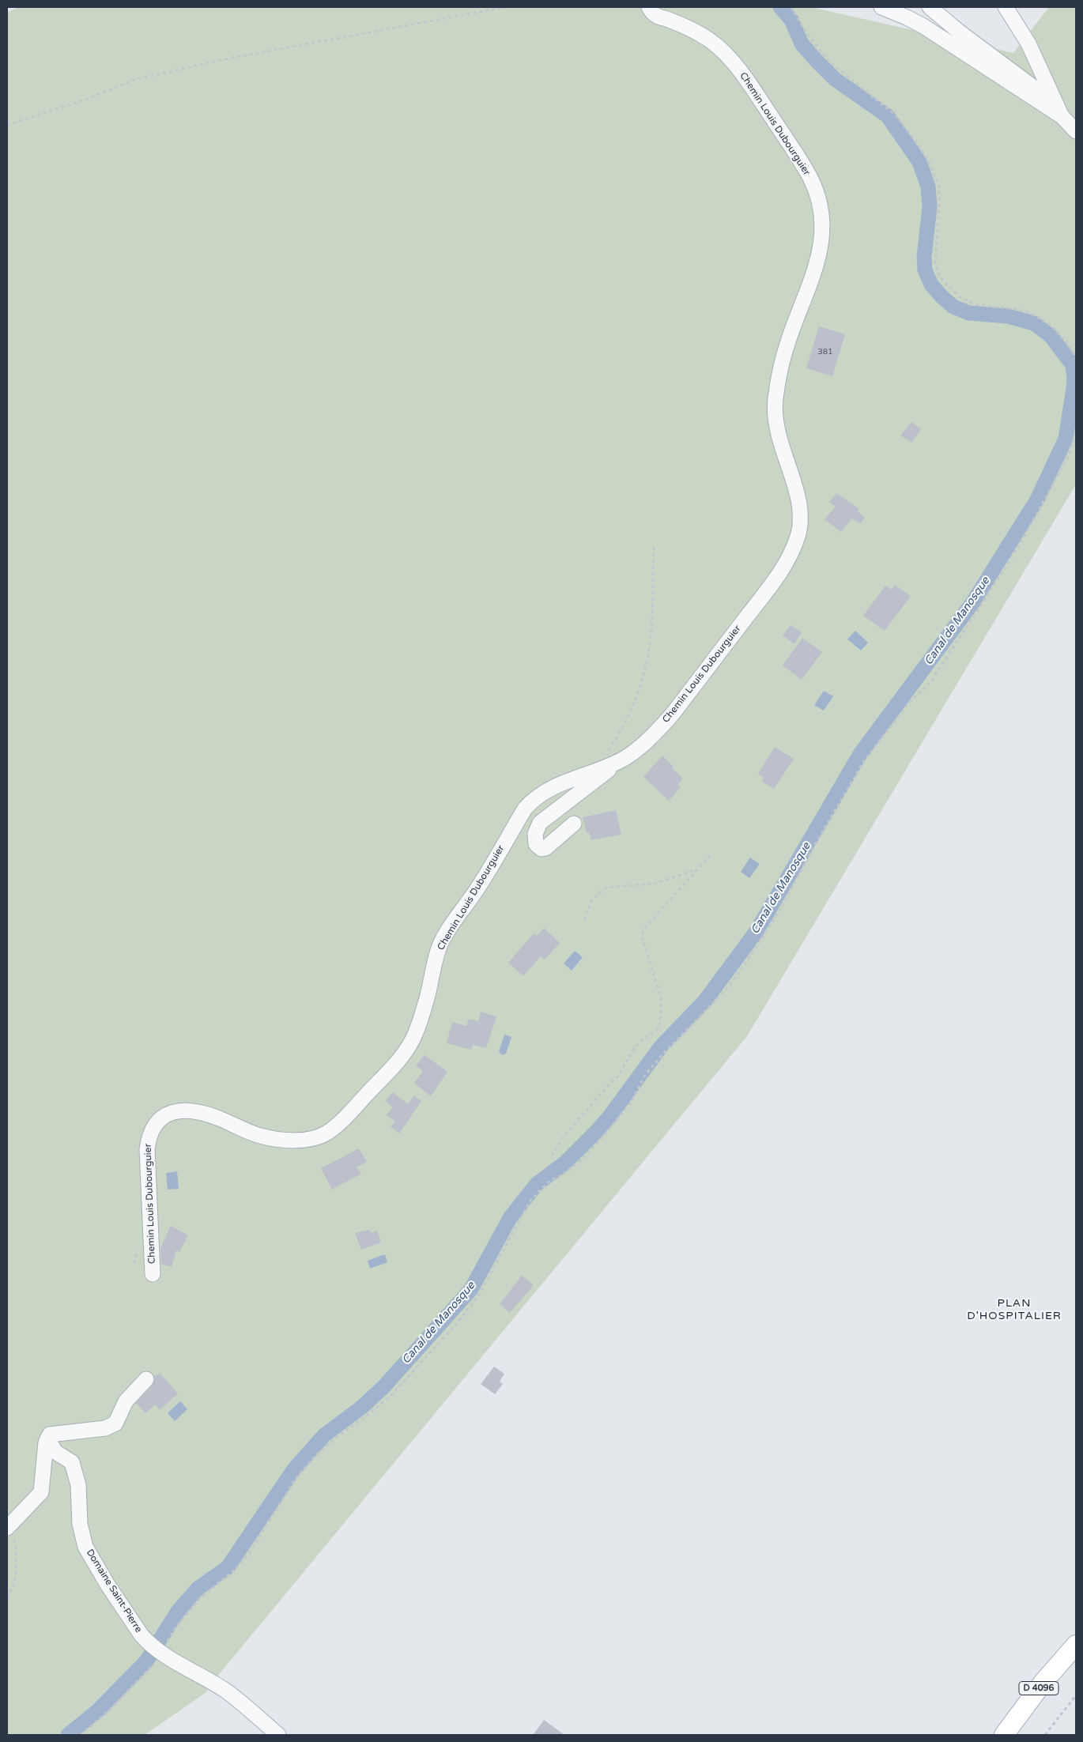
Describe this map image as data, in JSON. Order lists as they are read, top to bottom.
{
  "streets": {
    "main road": ["D 4096"],
    "street": ["Chemin Louis Dubourguier", "Domaine Saint-Pierre"]
  },
  "districts": ["PLAN D'HOSPITALIER"],
  "water": ["Canal de Manosque"],
  "house_numbers": ["381"]
}
